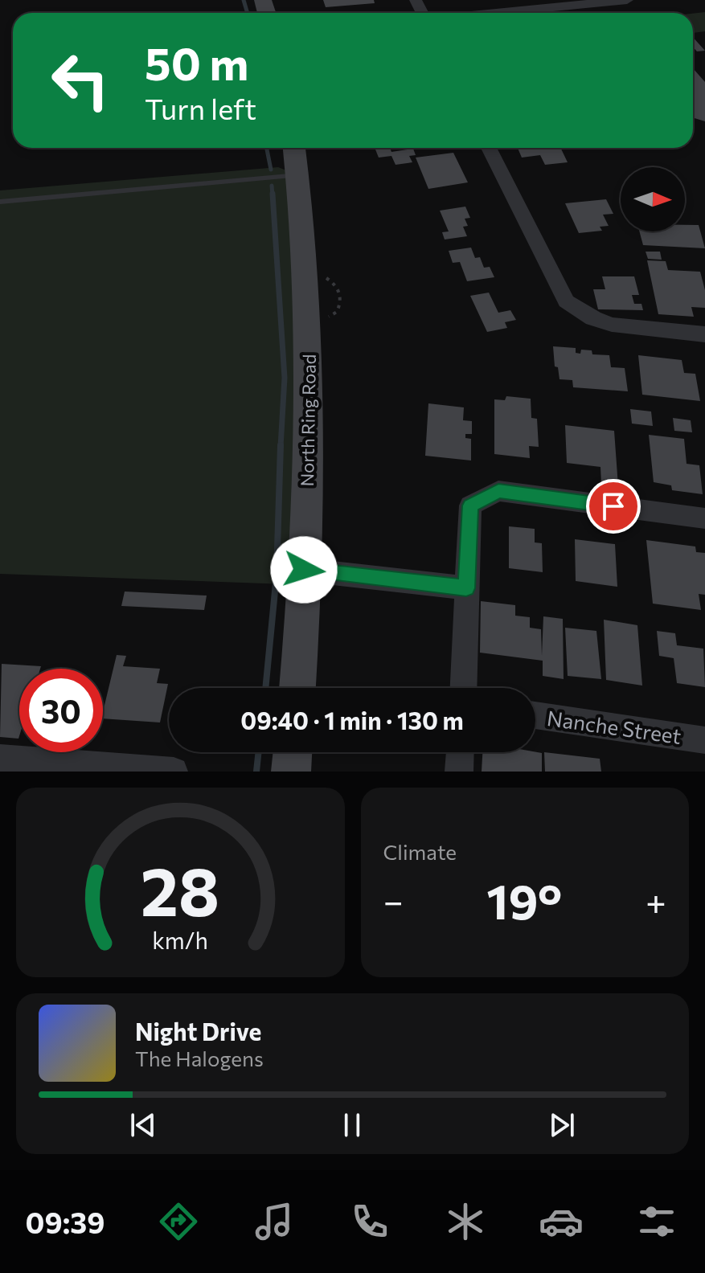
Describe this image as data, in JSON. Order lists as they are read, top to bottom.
{
  "streets": {
    "main road": ["North Ring Road"],
    "street": ["Nanche Street"]
  },
  "north": "right",
  "page": {
    "turn": ["50 m", "Turn left"],
    "limit": "30",
    "trip": "09:40 · 1 min · 130 m",
    "tile": "Climate",
    "heat": ["−", "19°", "+"],
    "song": ["Night Drive", "The Halogens"],
    "tabs": "09:39",
    "gauge": ["28", "km/h"]
  }
}
